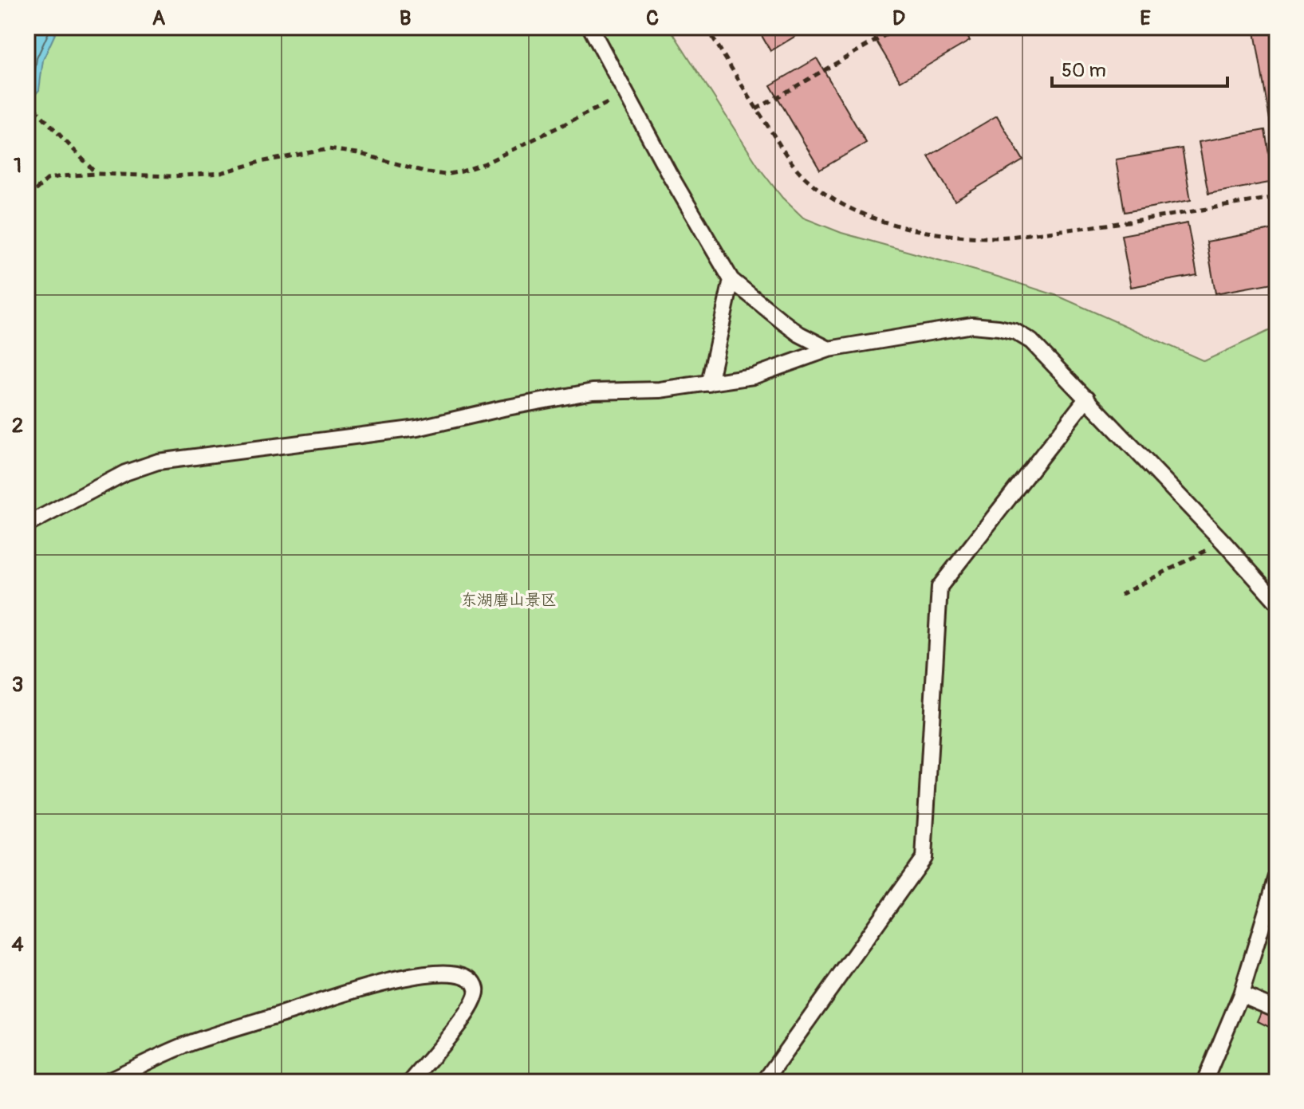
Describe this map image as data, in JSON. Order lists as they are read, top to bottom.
{
  "parks": ["东湖磨山景区"],
  "scale_bar": "50 m",
  "grid": {
    "columns": [
      "A",
      "B",
      "C",
      "D",
      "E"
    ],
    "rows": [
      "1",
      "2",
      "3",
      "4"
    ]
  }
}
